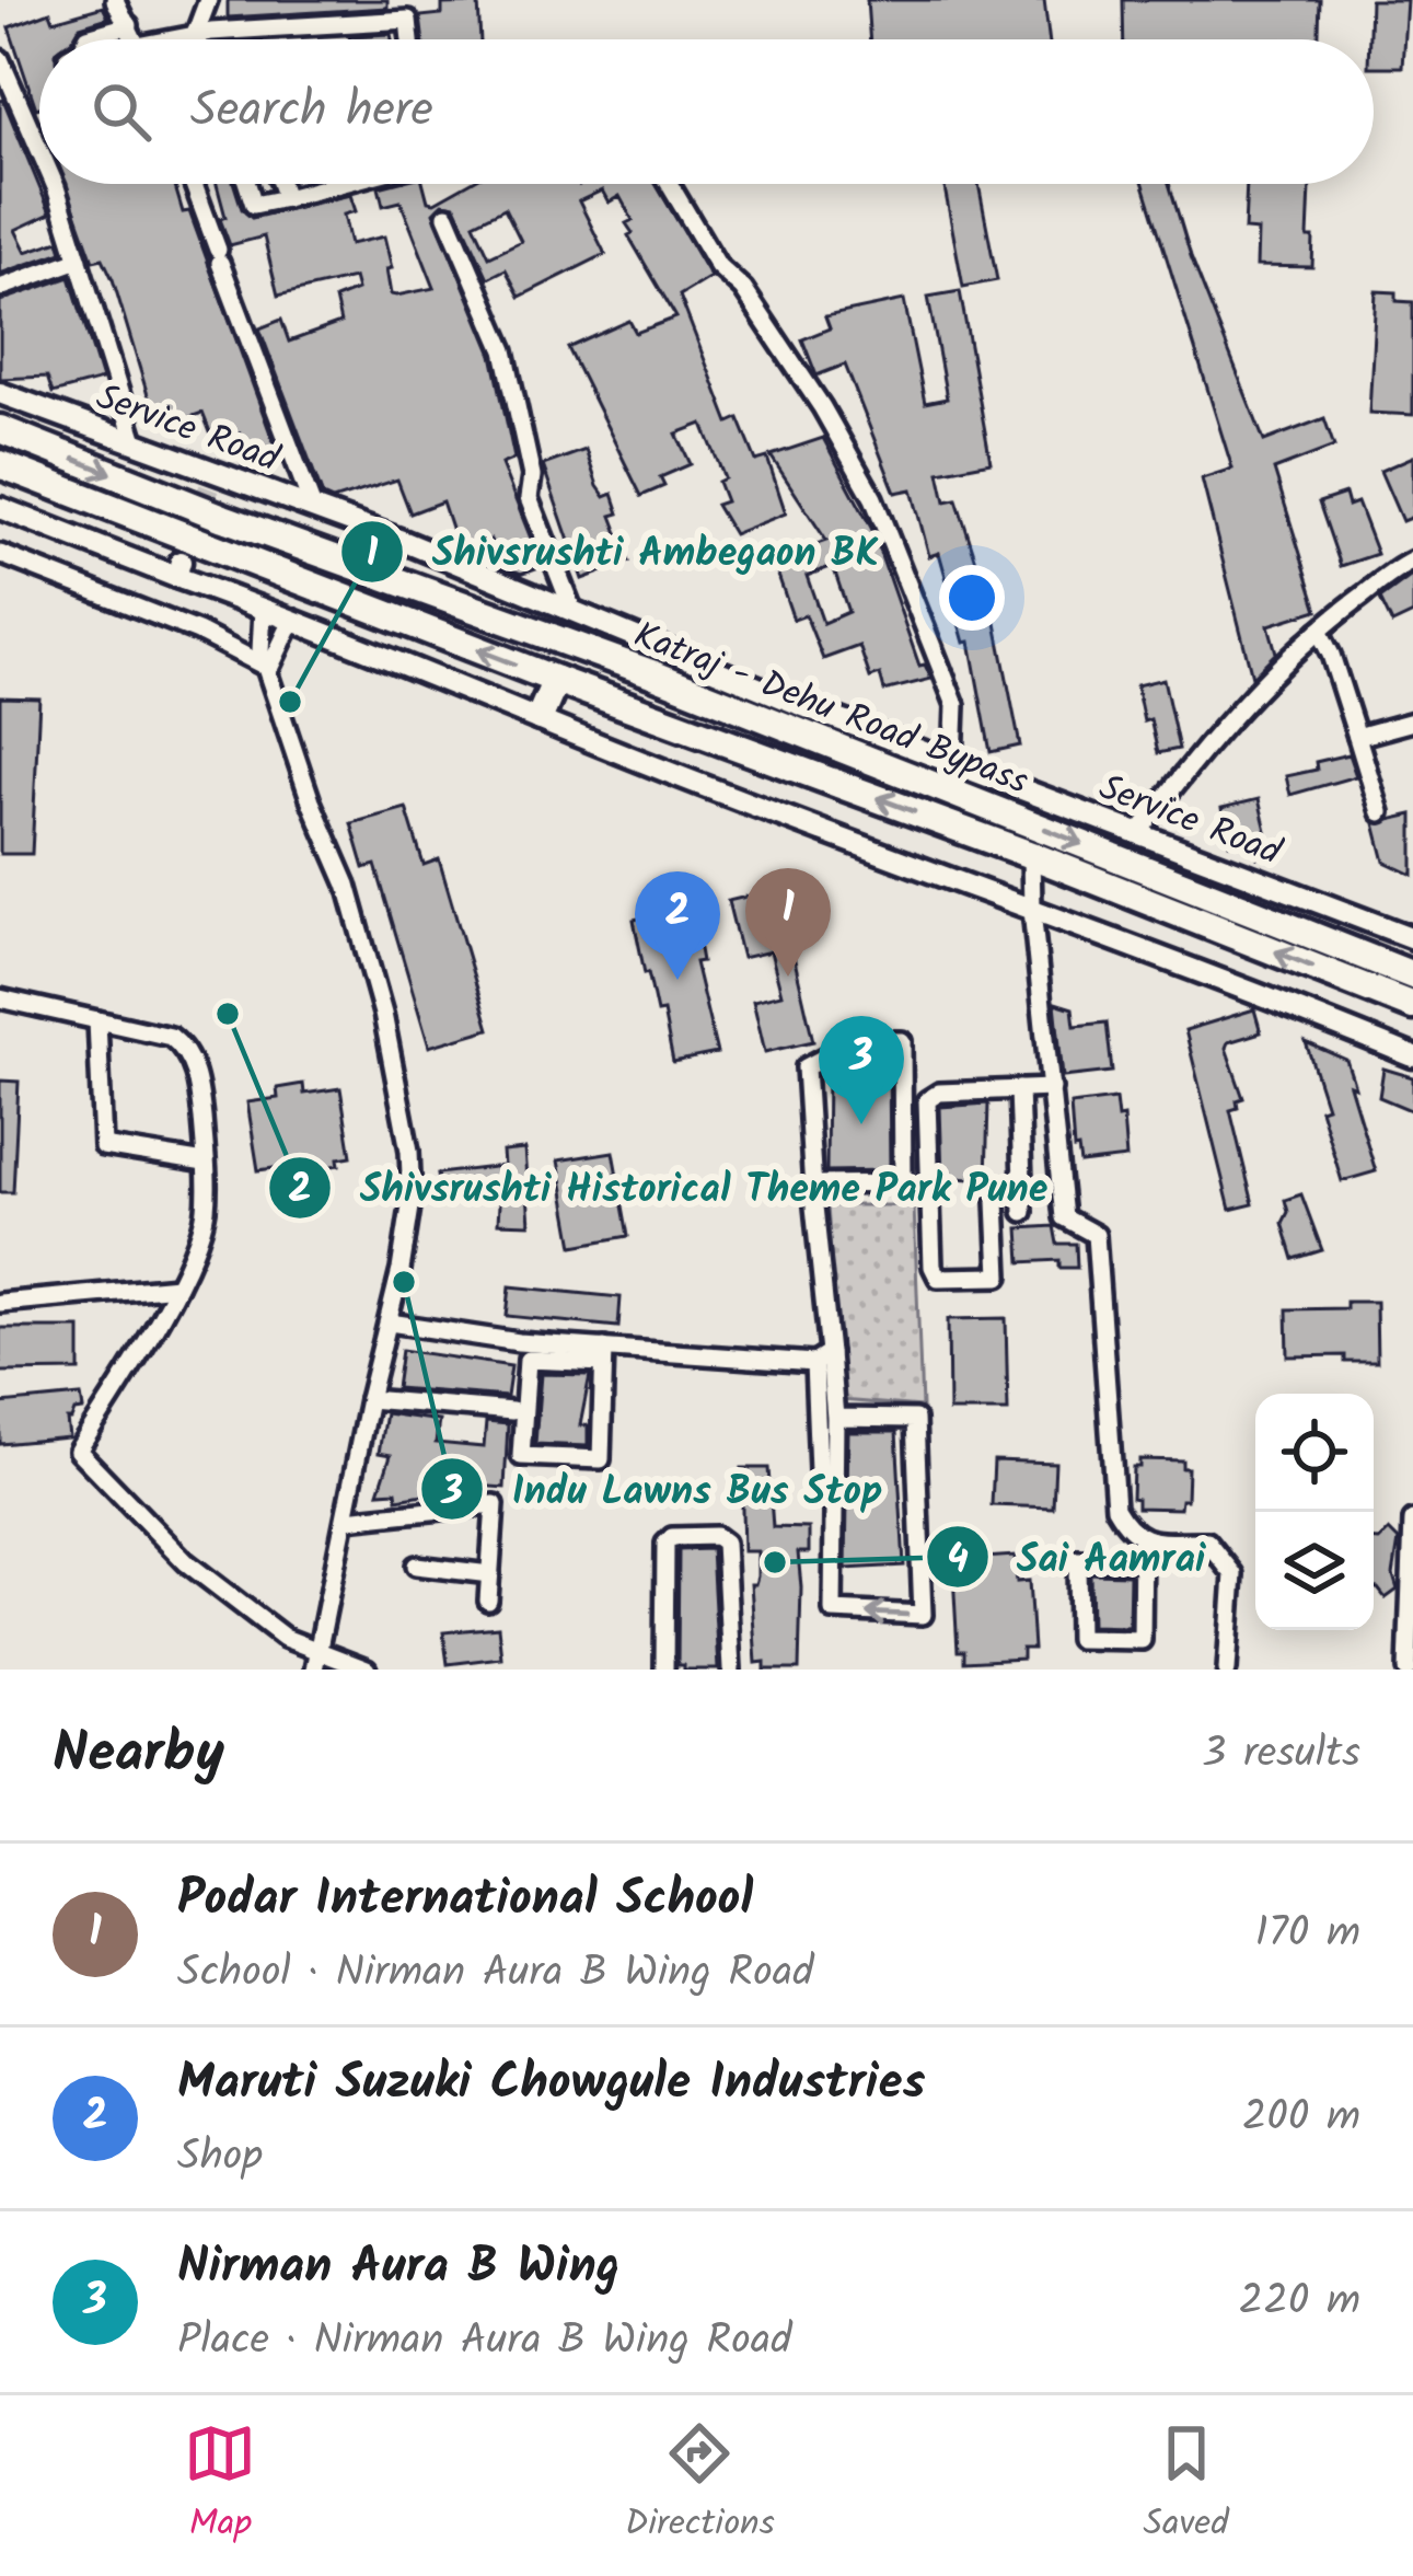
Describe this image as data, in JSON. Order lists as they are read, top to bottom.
{
  "streets": {
    "highway": ["Katraj - Dehu Road Bypass"],
    "street": ["Service Road"]
  },
  "places": [
    "Shivsrushti Ambegaon BK",
    "Shivsrushti Historical Theme Park Pune",
    "Indu Lawns Bus Stop",
    "Sai Aamrai"
  ],
  "page": {
    "search": "Search here",
    "pins": ["1", "2", "3"],
    "heading": ["Nearby", "3 results"],
    "list": [
      {
        "mark": "1",
        "name": "Podar International School",
        "note": "School · Nirman Aura B Wing Road",
        "value": "170 m"
      },
      {
        "mark": "2",
        "name": "Maruti Suzuki Chowgule Industries",
        "note": "Shop",
        "value": "200 m"
      },
      {
        "mark": "3",
        "name": "Nirman Aura B Wing",
        "note": "Place · Nirman Aura B Wing Road",
        "value": "220 m"
      }
    ],
    "nav": ["Map", "Directions", "Saved"]
  }
}
